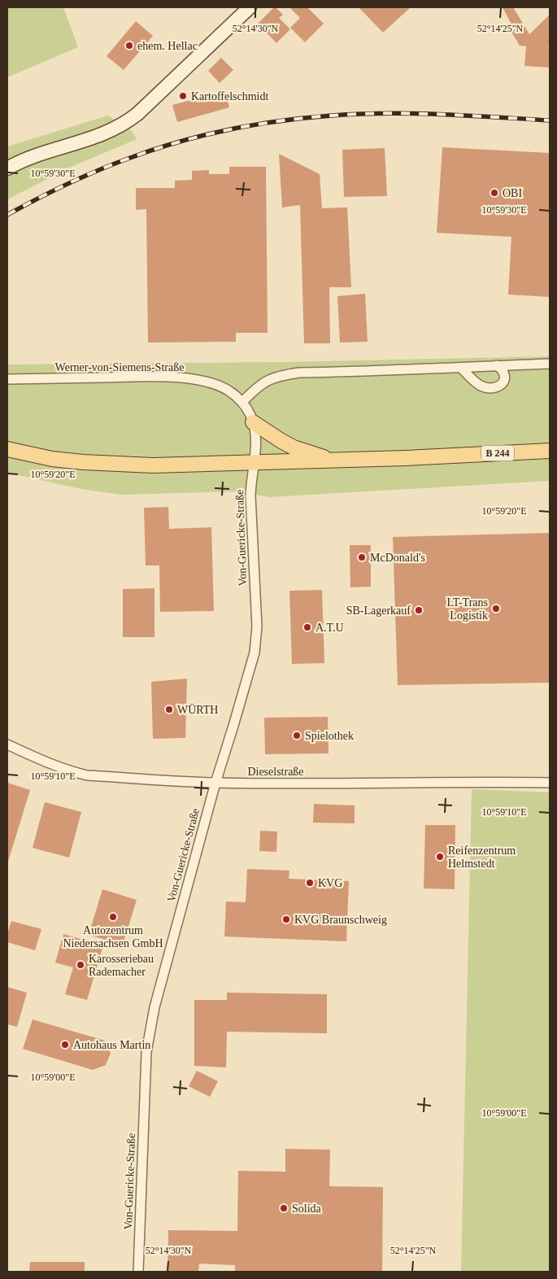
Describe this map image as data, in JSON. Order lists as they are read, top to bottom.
{
  "streets": {
    "main road": ["B 244"],
    "street": ["Werner-von-Siemens-Straße", "Von-Guericke-Straße", "Dieselstraße"]
  },
  "crossings": [
    ["Werner-von-Siemens-Straße", "Von-Guericke-Straße"],
    ["B 244", "Von-Guericke-Straße"],
    ["Von-Guericke-Straße", "Dieselstraße"]
  ],
  "places": [
    "ehem. Hellac",
    "Kartoffelschmidt",
    "OBI",
    "McDonald's",
    "LT-Trans Logistik",
    "SB-Lagerkauf",
    "A.T.U",
    "WÜRTH",
    "Spielothek",
    "Reifenzentrum Helmstedt",
    "KVG",
    "Autozentrum Niedersachsen GmbH",
    "KVG Braunschweig",
    "Karosseriebau Rademacher",
    "Autohaus Martin",
    "Solida"
  ],
  "coordinates": [
    "52°14'30\"N",
    "52°14'25\"N",
    "10°59'30\"E",
    "10°59'20\"E",
    "10°59'10\"E",
    "10°59'00\"E"
  ]
}
